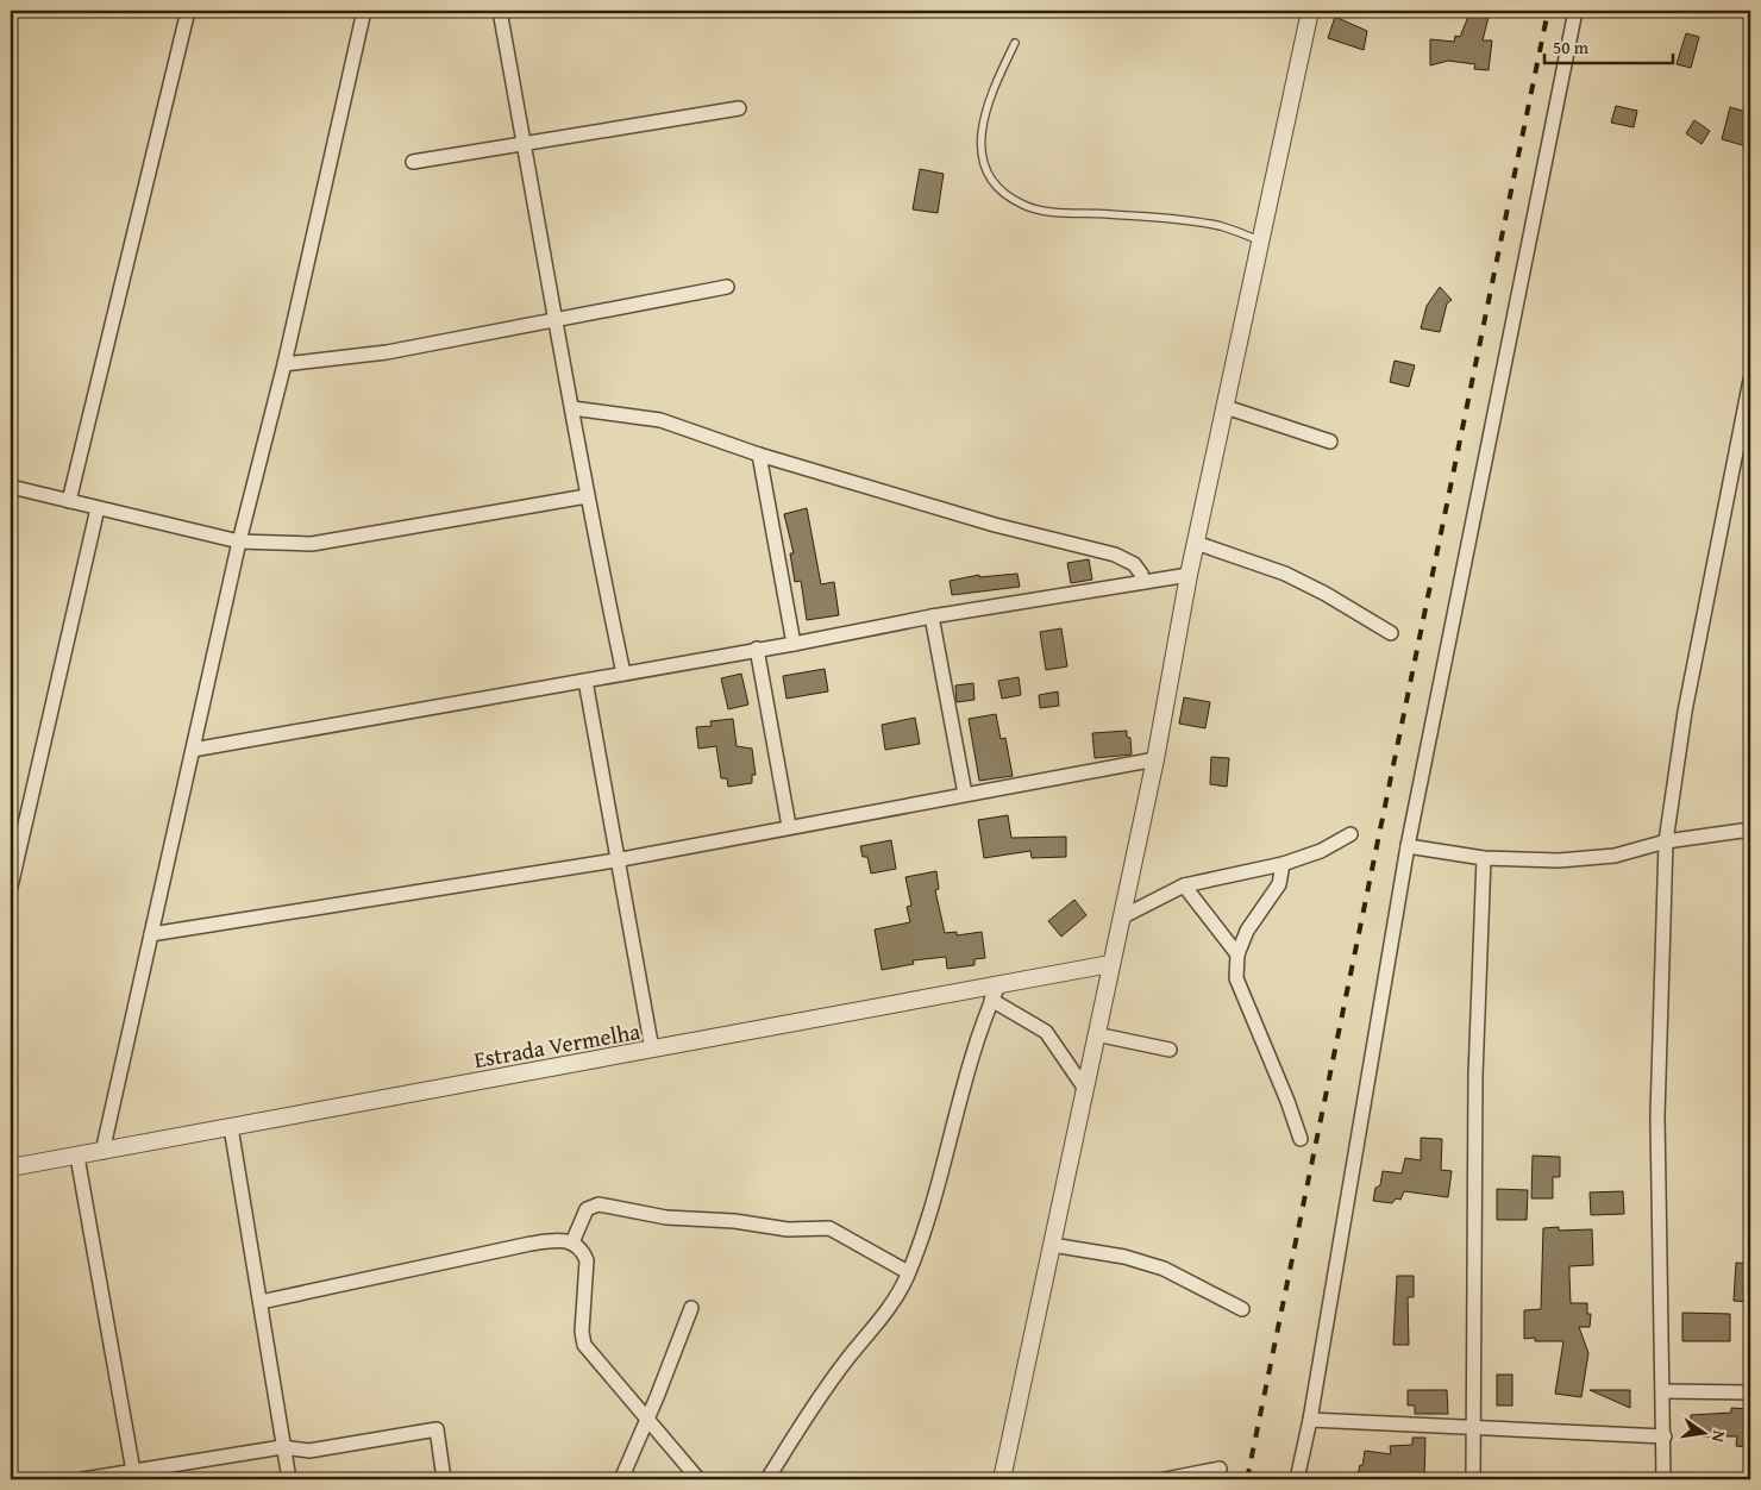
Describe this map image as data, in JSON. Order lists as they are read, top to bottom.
{
  "streets": {
    "street": ["Estrada Vermelha"]
  },
  "scale_bar": "50 m",
  "north": "right"
}
